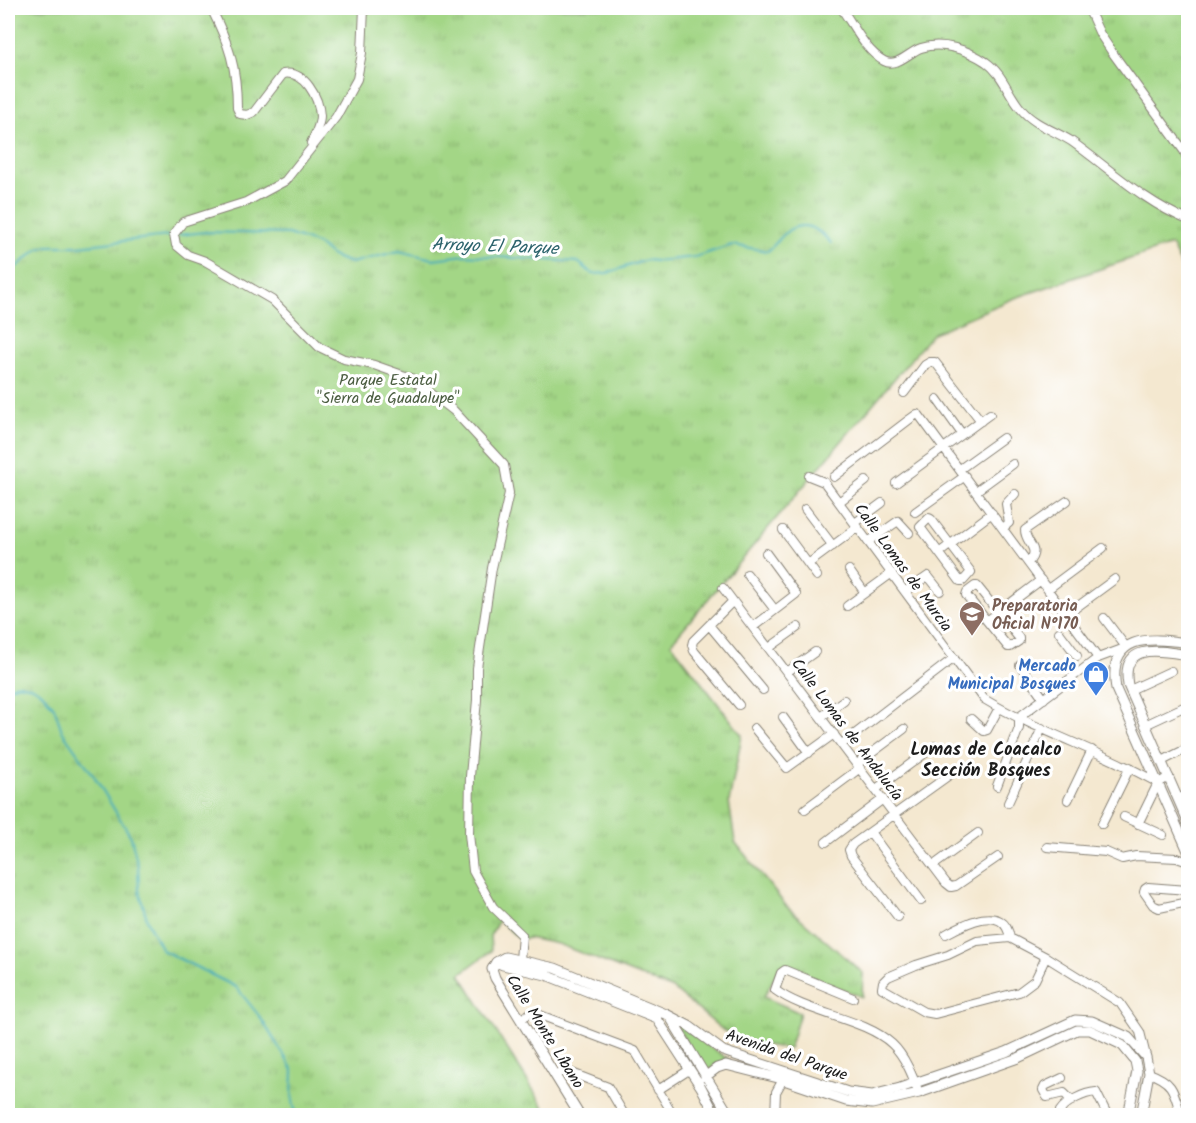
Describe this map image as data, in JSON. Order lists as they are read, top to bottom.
{
  "streets": {
    "street": [
      "Calle Lomas de Murcia",
      "Calle Lomas de Andalucía",
      "Calle Monte Líbano",
      "Avenida del Parque"
    ]
  },
  "crossings": [
    ["Calle Monte Líbano", "Avenida del Parque"]
  ],
  "districts": ["Lomas de Coacalco Sección Bosques"],
  "water": ["Arroyo El Parque"],
  "parks": ["Parque Estatal \"Sierra de Guadalupe\""],
  "places": {
    "school or university": ["Preparatoria Oficial N°170"],
    "shop": ["Mercado Municipal Bosques"]
  }
}
